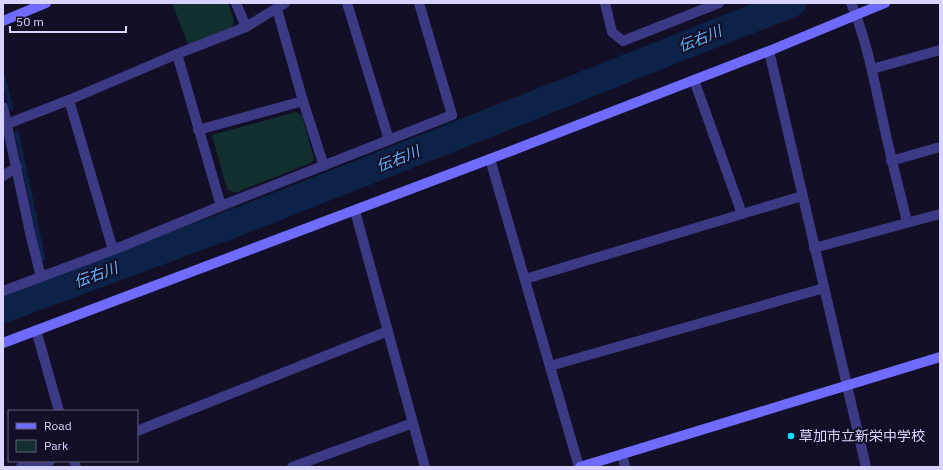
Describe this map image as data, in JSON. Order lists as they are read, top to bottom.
{
  "water": ["伝右川"],
  "places": ["草加市立新栄中学校"],
  "legend": ["Road", "Park"],
  "scale_bar": "50 m"
}
